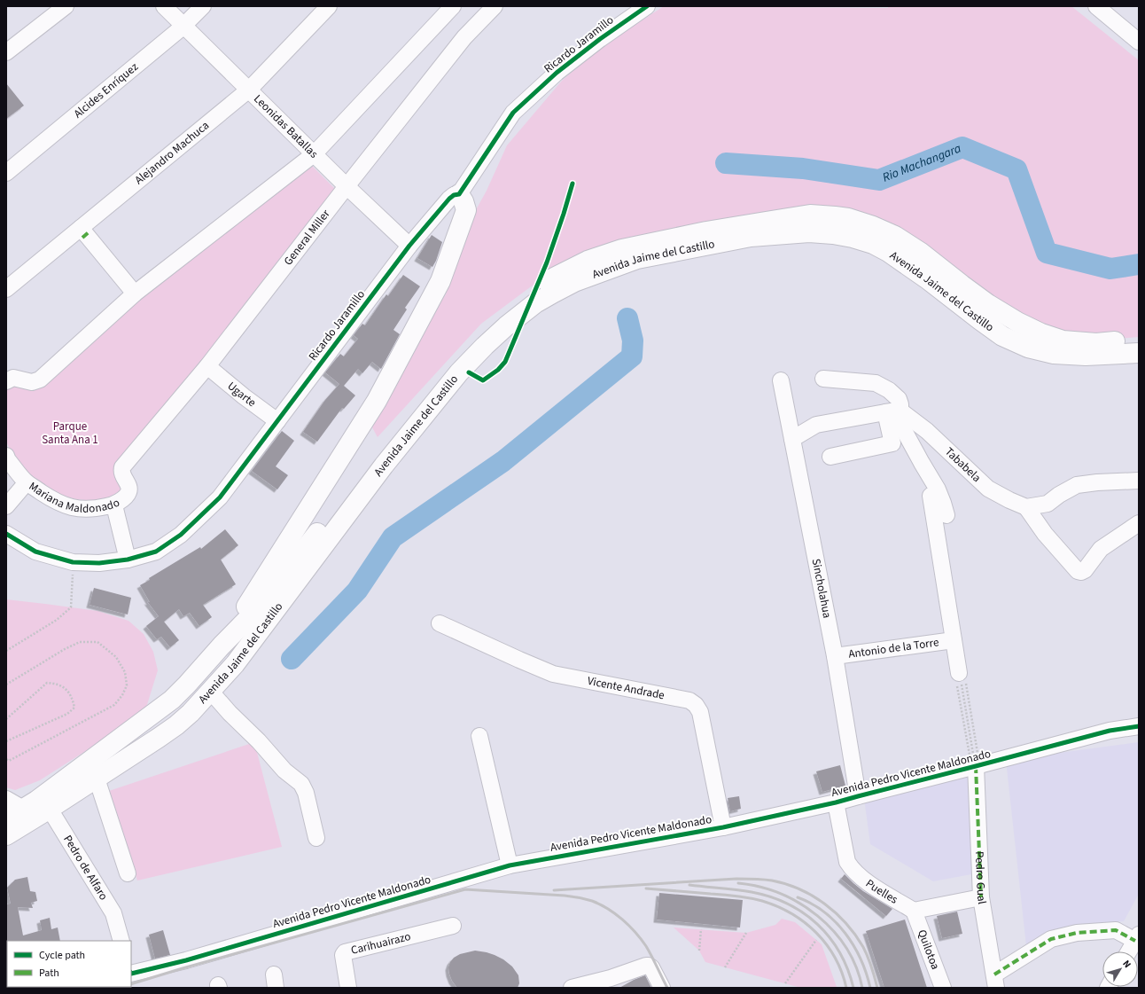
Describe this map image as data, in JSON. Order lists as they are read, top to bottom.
{
  "streets": {
    "main road": ["Avenida Jaime del Castillo"],
    "street": [
      "Ricardo Jaramillo",
      "Alcides Enríquez",
      "Leonidas Batallas",
      "Alejandro Machuca",
      "General Miller",
      "Ugarte",
      "Tababela",
      "Mariana Maldonado",
      "Sincholahua",
      "Antonio de la Torre",
      "Vicente Andrade",
      "Avenida Pedro Vicente Maldonado",
      "Pedro de Alfaro",
      "Pedro Gual",
      "Puelles",
      "Carihuairazo",
      "Quilotoa"
    ]
  },
  "crossings": [
    ["Ricardo Jaramillo", "Leonidas Batallas"],
    ["Ricardo Jaramillo", "Ugarte"],
    ["Alcides Enríquez", "Leonidas Batallas"],
    ["Leonidas Batallas", "Alejandro Machuca"],
    ["Leonidas Batallas", "General Miller"],
    ["General Miller", "Ugarte"],
    ["General Miller", "Mariana Maldonado"],
    ["Avenida Jaime del Castillo", "Pedro de Alfaro"],
    ["Sincholahua", "Antonio de la Torre"],
    ["Sincholahua", "Avenida Pedro Vicente Maldonado"],
    ["Vicente Andrade", "Avenida Pedro Vicente Maldonado"],
    ["Avenida Pedro Vicente Maldonado", "Pedro Gual"],
    ["Avenida Pedro Vicente Maldonado", "Puelles"],
    ["Puelles", "Quilotoa"]
  ],
  "water": ["Rio Machangara"],
  "parks": ["Parque Santa Ana 1"],
  "legend": ["Cycle path", "Path"],
  "north": "top right"
}
